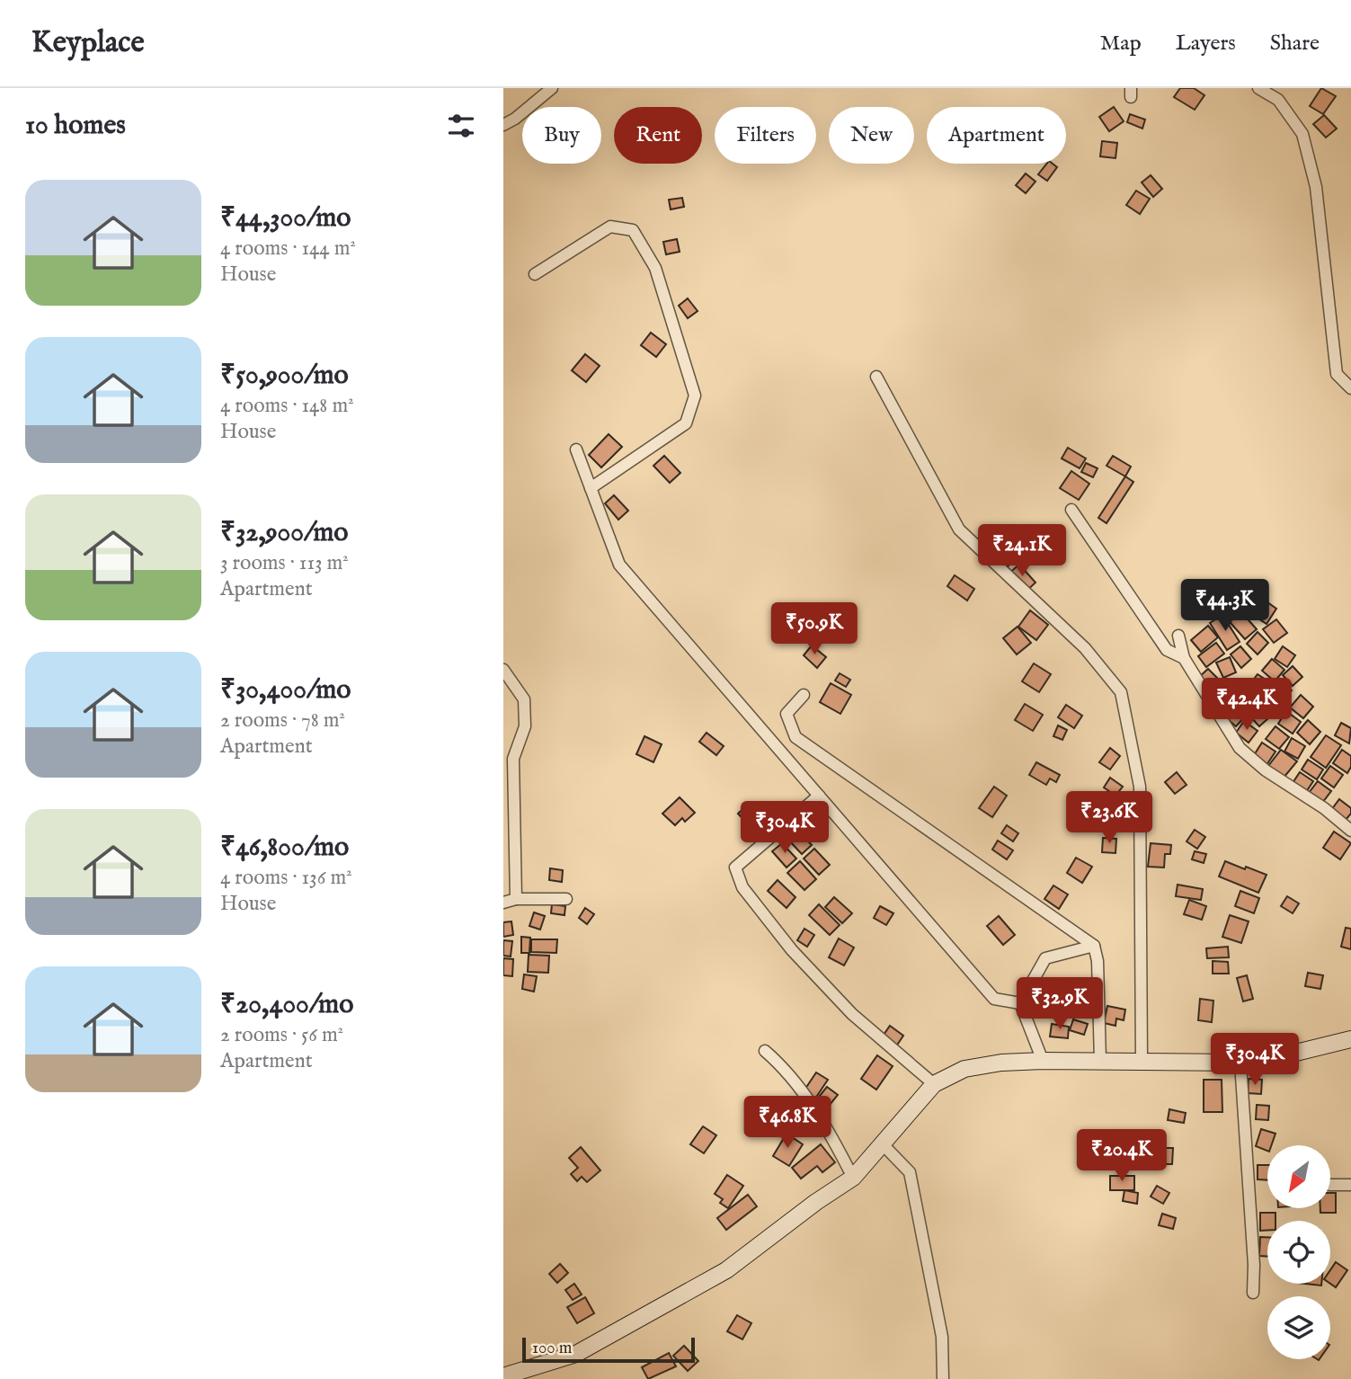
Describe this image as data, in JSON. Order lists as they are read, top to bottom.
{
  "scale_bar": "100 m",
  "north": "bottom left",
  "page": {
    "header": "Keyplace",
    "nav": ["Map", "Layers", "Share"],
    "heading": "10 homes",
    "chip": [
      "Buy",
      "Rent",
      "Filters",
      "New",
      "Apartment"
    ],
    "list": [
      {
        "name": "₹44,300/mo",
        "note": "4 rooms · 144 m² · House"
      },
      {
        "name": "₹50,900/mo",
        "note": "4 rooms · 148 m² · House"
      },
      {
        "name": "₹32,900/mo",
        "note": "3 rooms · 113 m² · Apartment"
      },
      {
        "name": "₹30,400/mo",
        "note": "2 rooms · 78 m² · Apartment"
      },
      {
        "name": "₹46,800/mo",
        "note": "4 rooms · 136 m² · House"
      },
      {
        "name": "₹20,400/mo",
        "note": "2 rooms · 56 m² · Apartment"
      }
    ],
    "price": [
      "₹24.1K",
      "₹44.3K",
      "₹50.9K",
      "₹42.4K",
      "₹23.6K",
      "₹30.4K",
      "₹32.9K",
      "₹30.4K",
      "₹46.8K",
      "₹20.4K"
    ],
    "scale": "100 m"
  }
}
